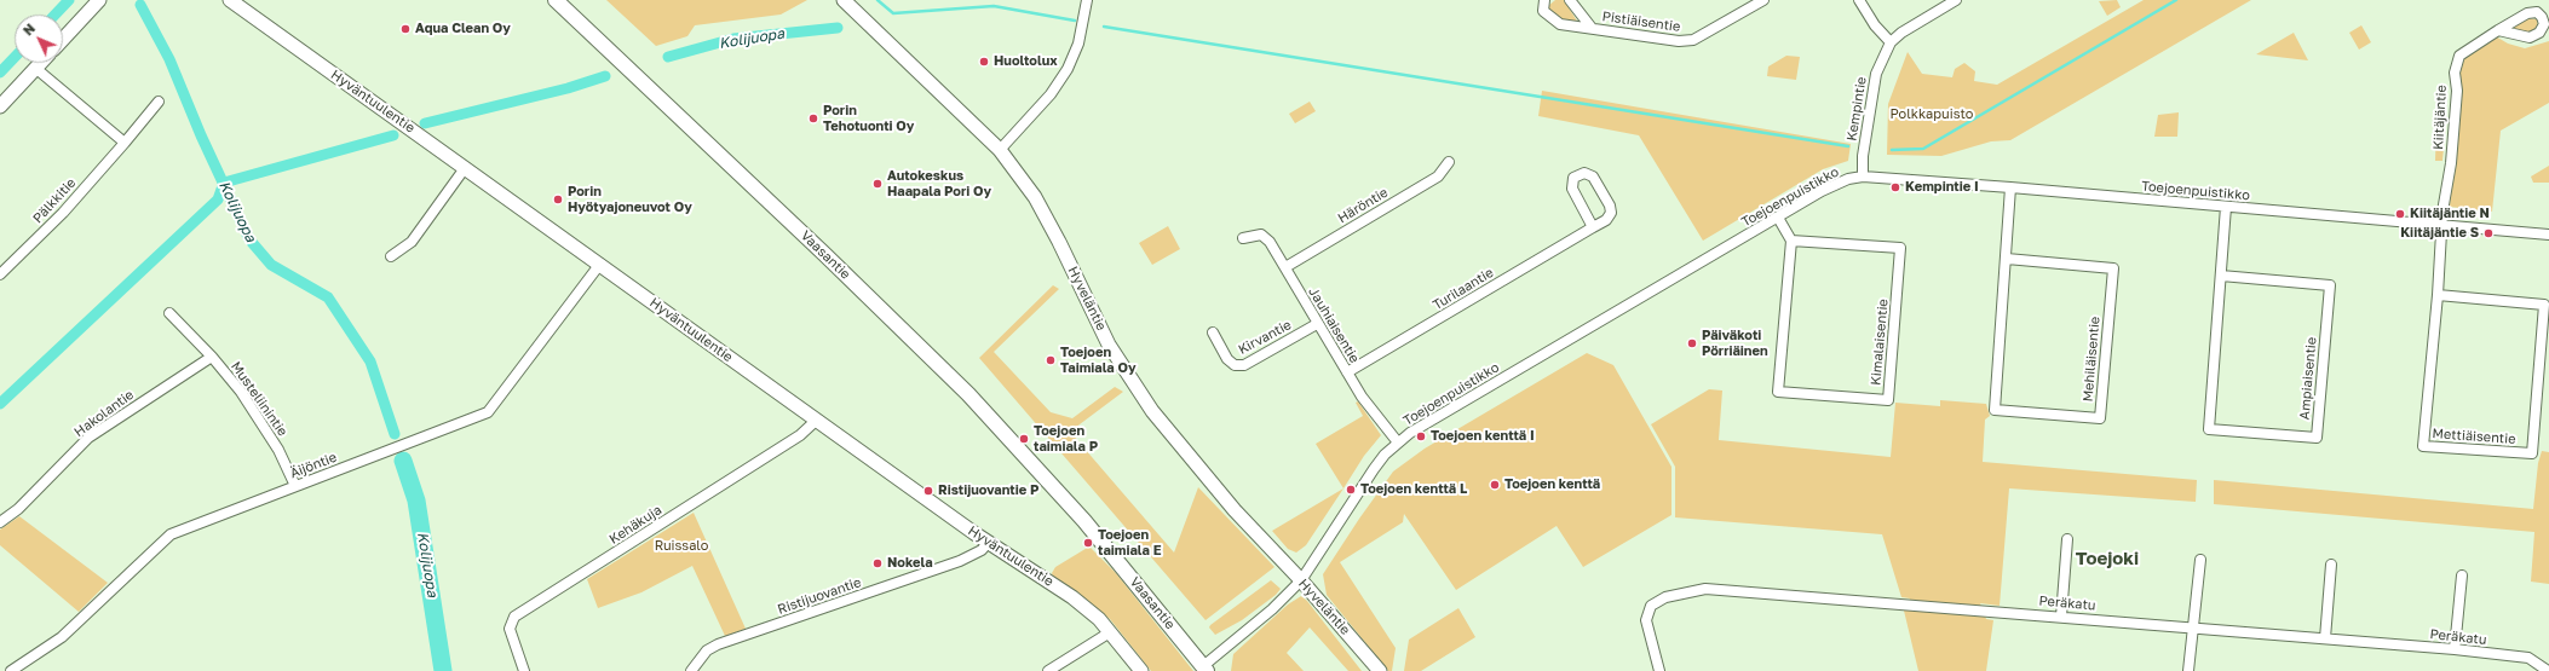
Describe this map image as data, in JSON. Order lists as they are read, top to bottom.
{
  "streets": {
    "main road": ["Vaasantie"],
    "street": [
      "Pistiäisentie",
      "Hyväntuulentie",
      "Kempintie",
      "Kiitäjäntie",
      "Toejoenpuistikko",
      "Pälkkitie",
      "Häröntie",
      "Turilaantie",
      "Hyveläntie",
      "Jauhiaisentie",
      "Kirvantie",
      "Kimalaisentie",
      "Mehiläisentie",
      "Ampiaisentie",
      "Musteliinintie",
      "Hakolantie",
      "Mettiäisentie",
      "Äijöntie",
      "Kehäkuja",
      "Ristijuovantie",
      "Peräkatu"
    ]
  },
  "crossings": [
    ["Hyväntuulentie", "Äijöntie"],
    ["Hyväntuulentie", "Kehäkuja"],
    ["Hyväntuulentie", "Ristijuovantie"],
    ["Kempintie", "Toejoenpuistikko"],
    ["Kiitäjäntie", "Toejoenpuistikko"],
    ["Kiitäjäntie", "Mettiäisentie"],
    ["Toejoenpuistikko", "Vaasantie"],
    ["Toejoenpuistikko", "Hyveläntie"],
    ["Toejoenpuistikko", "Jauhiaisentie"],
    ["Toejoenpuistikko", "Mehiläisentie"],
    ["Toejoenpuistikko", "Ampiaisentie"],
    ["Toejoenpuistikko", "Mettiäisentie"],
    ["Häröntie", "Jauhiaisentie"],
    ["Turilaantie", "Jauhiaisentie"],
    ["Jauhiaisentie", "Kirvantie"],
    ["Musteliinintie", "Hakolantie"],
    ["Musteliinintie", "Äijöntie"]
  ],
  "districts": ["Toejoki"],
  "water": ["Kolijuopa"],
  "parks": ["Polkkapuisto", "Ruissalo"],
  "places": [
    "Aqua Clean Oy",
    "Huoltolux",
    "Porin Tehotuonti Oy",
    "Autokeskus Haapala Pori Oy",
    "Kempintie I",
    "Porin Hyötyajoneuvot Oy",
    "Kiitäjäntie N",
    "Kiitäjäntie S",
    "Päiväkoti Pörriäinen",
    "Toejoen Taimiala Oy",
    "Toejoen kenttä I",
    "Toejoen taimiala P",
    "Toejoen kenttä",
    "Toejoen kenttä L",
    "Ristijuovantie P",
    "Toejoen taimiala E",
    "Nokela"
  ],
  "north": "top left"
}
